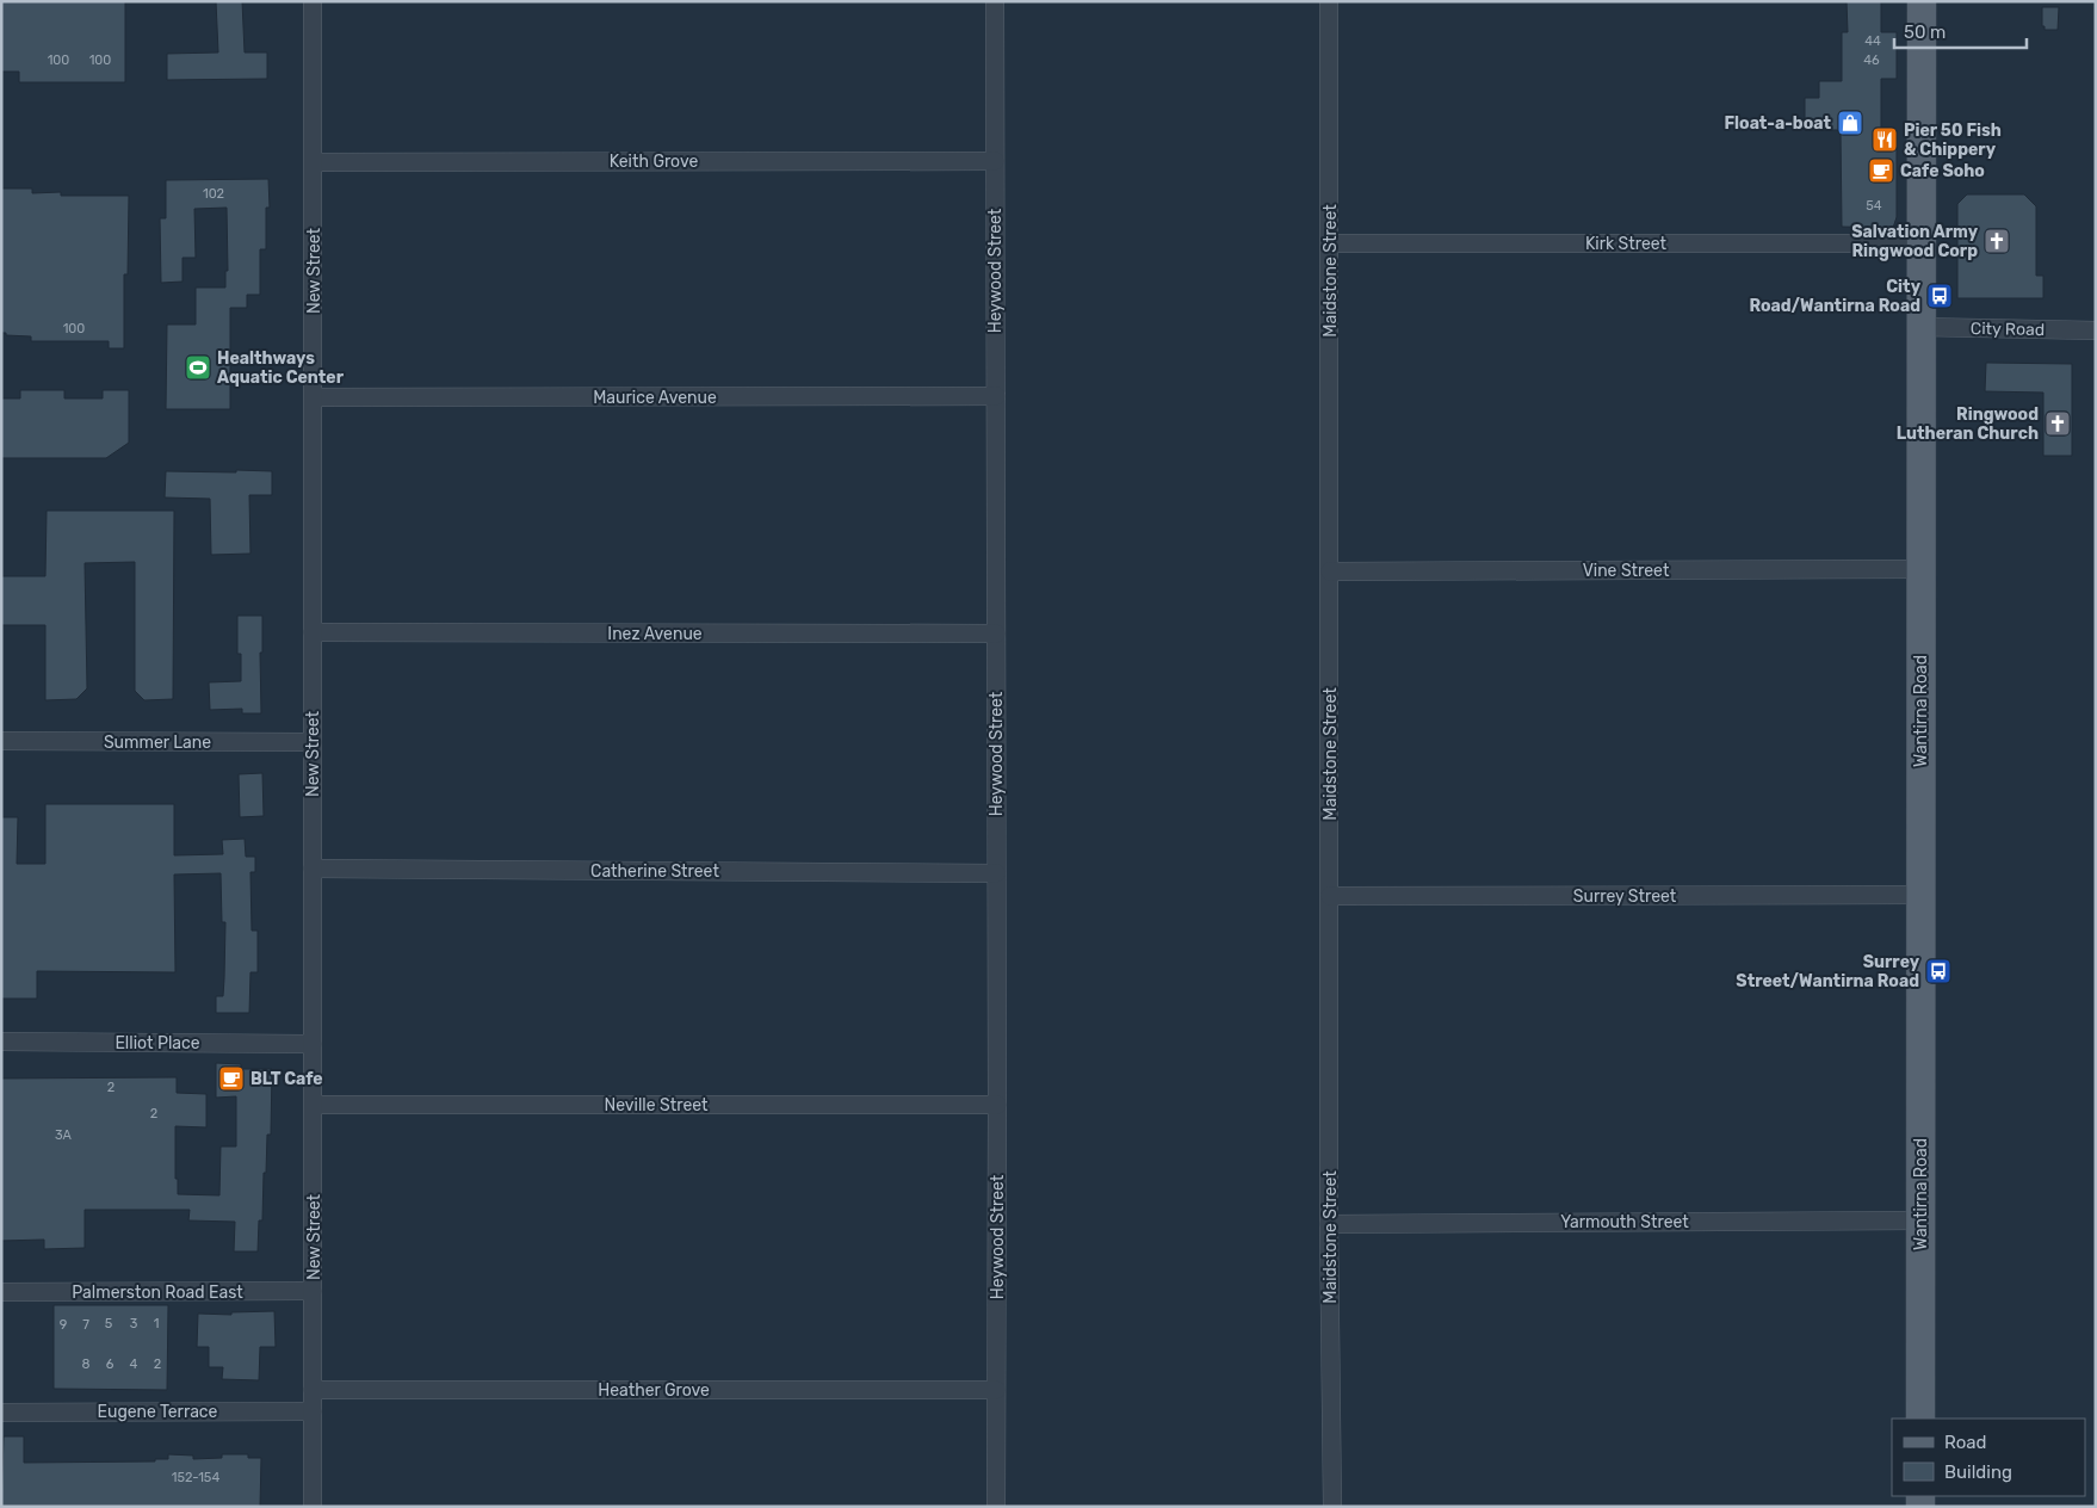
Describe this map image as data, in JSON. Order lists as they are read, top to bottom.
{
  "streets": {
    "main road": ["Wantirna Road"],
    "street": [
      "Keith Grove",
      "Kirk Street",
      "New Street",
      "Heywood Street",
      "Maidstone Street",
      "City Road",
      "Maurice Avenue",
      "Vine Street",
      "Inez Avenue",
      "Summer Lane",
      "Catherine Street",
      "Surrey Street",
      "Elliot Place",
      "Neville Street",
      "Yarmouth Street",
      "Palmerston Road East",
      "Heather Grove",
      "Eugene Terrace"
    ]
  },
  "crossings": [
    ["Keith Grove", "New Street"],
    ["Keith Grove", "Heywood Street"],
    ["Kirk Street", "Maidstone Street"],
    ["Kirk Street", "Wantirna Road"],
    ["New Street", "Maurice Avenue"],
    ["New Street", "Inez Avenue"],
    ["New Street", "Summer Lane"],
    ["New Street", "Catherine Street"],
    ["New Street", "Elliot Place"],
    ["New Street", "Neville Street"],
    ["New Street", "Palmerston Road East"],
    ["New Street", "Heather Grove"],
    ["New Street", "Eugene Terrace"],
    ["Heywood Street", "Maurice Avenue"],
    ["Heywood Street", "Inez Avenue"],
    ["Heywood Street", "Catherine Street"],
    ["Heywood Street", "Neville Street"],
    ["Heywood Street", "Heather Grove"],
    ["Maidstone Street", "Vine Street"],
    ["Maidstone Street", "Surrey Street"],
    ["Maidstone Street", "Yarmouth Street"],
    ["City Road", "Wantirna Road"],
    ["Vine Street", "Wantirna Road"],
    ["Wantirna Road", "Surrey Street"],
    ["Wantirna Road", "Yarmouth Street"]
  ],
  "places": {
    "shop": ["Float-a-boat"],
    "restaurant": ["Pier 50 Fish & Chippery"],
    "cafe": ["Cafe Soho", "BLT Cafe"],
    "church": ["Salvation Army Ringwood Corp", "Ringwood Lutheran Church"],
    "bus stop": ["City Road/Wantirna Road", "Surrey Street/Wantirna Road"],
    "sports": ["Healthways Aquatic Center"]
  },
  "house_numbers": [
    "44",
    "100",
    "100",
    "46",
    "102",
    "54",
    "100",
    "2",
    "2",
    "3A",
    "5",
    "3",
    "1",
    "9",
    "7",
    "8",
    "6",
    "4",
    "2",
    "152-154"
  ],
  "legend": ["Road", "Building"],
  "scale_bar": "50 m"
}
